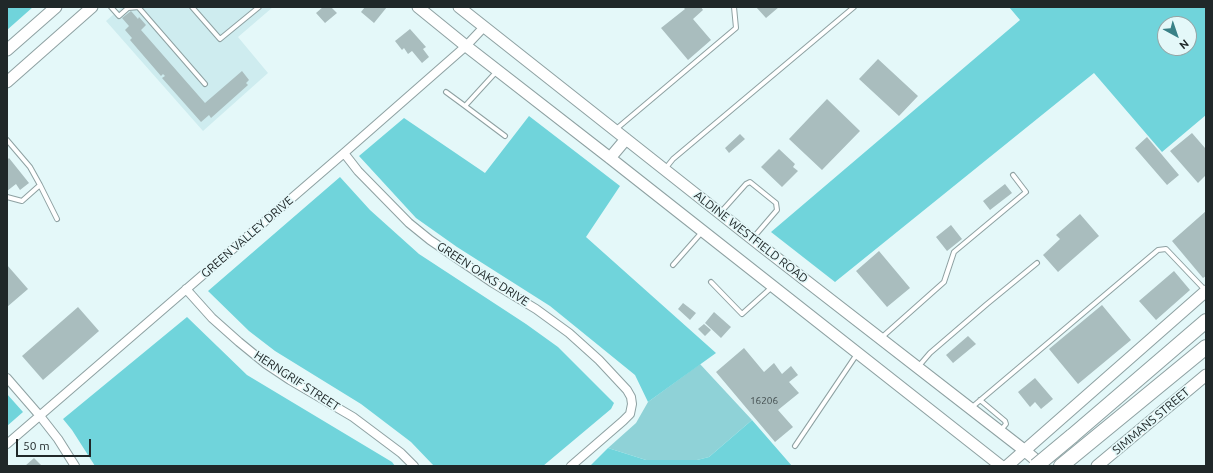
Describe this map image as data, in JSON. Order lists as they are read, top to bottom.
{
  "streets": {
    "main road": ["ALDINE WESTFIELD ROAD", "SIMMANS STREET"],
    "street": ["GREEN VALLEY DRIVE", "GREEN OAKS DRIVE", "HERNGRIF STREET"]
  },
  "crossings": [
    ["GREEN VALLEY DRIVE", "ALDINE WESTFIELD ROAD"],
    ["GREEN VALLEY DRIVE", "GREEN OAKS DRIVE"],
    ["GREEN VALLEY DRIVE", "HERNGRIF STREET"]
  ],
  "house_numbers": ["16206"],
  "scale_bar": "50 m",
  "north": "bottom right"
}
